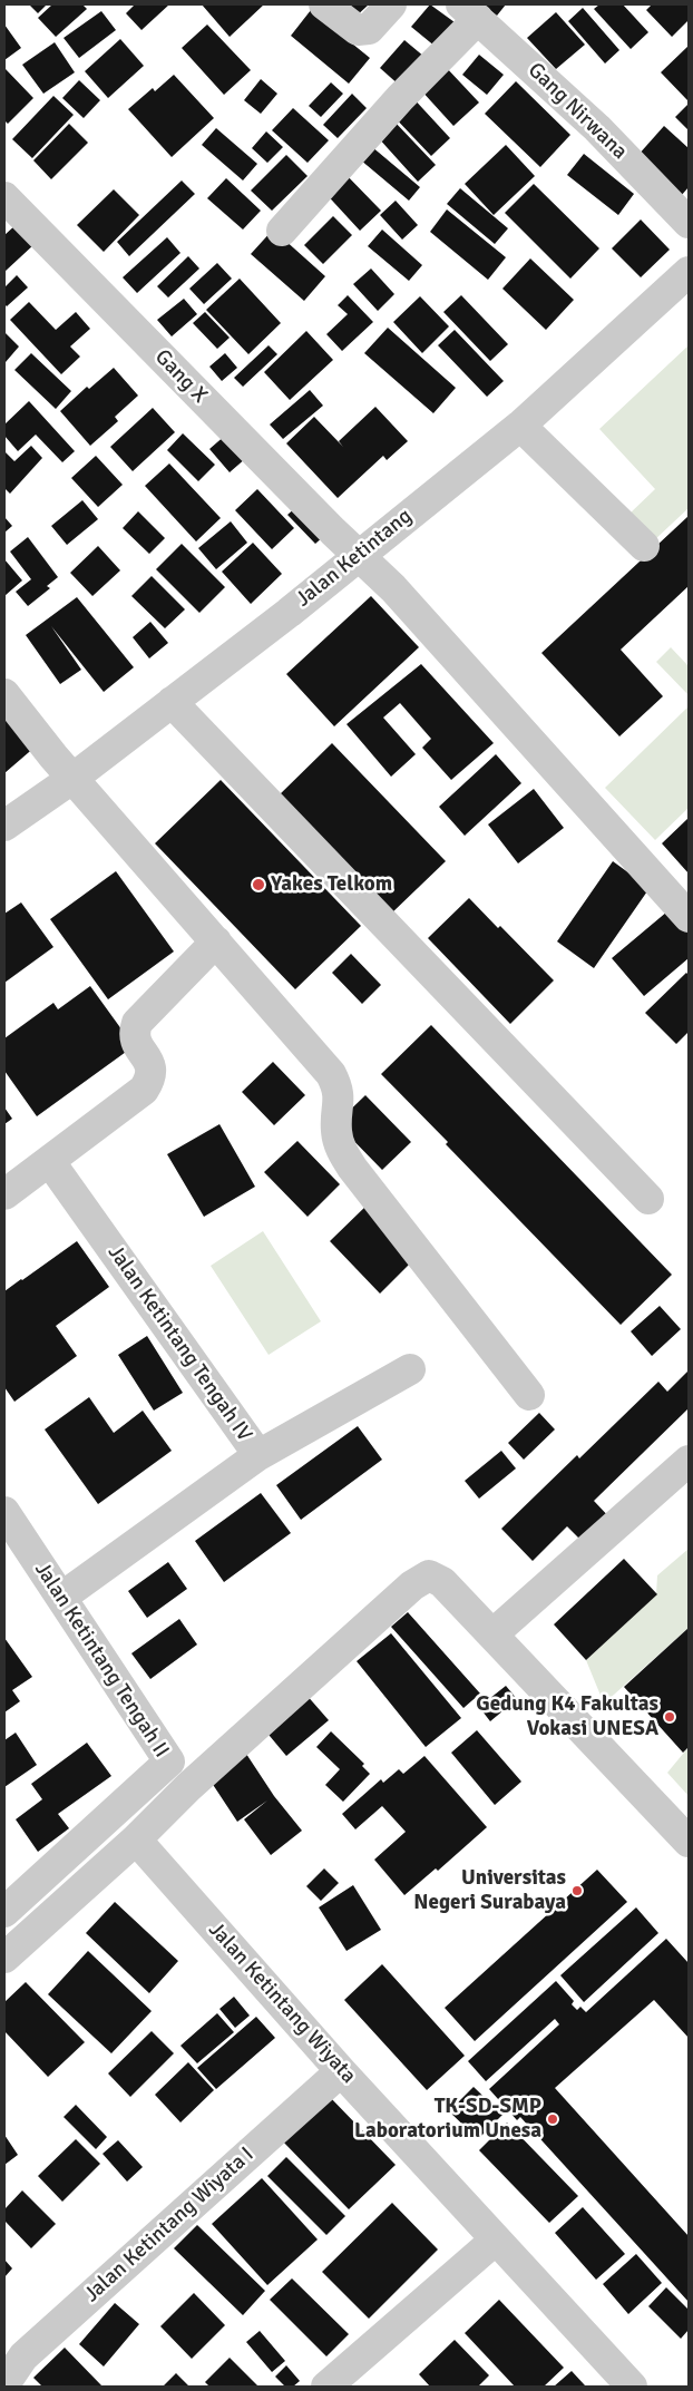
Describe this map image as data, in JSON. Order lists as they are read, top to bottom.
{
  "streets": {
    "street": [
      "Gang Nirwana",
      "Gang X",
      "Jalan Ketintang",
      "Jalan Ketintang Tengah IV",
      "Jalan Ketintang Tengah II",
      "Jalan Ketintang Wiyata",
      "Jalan Ketintang Wiyata I"
    ]
  },
  "crossings": [
    ["Gang X", "Jalan Ketintang"],
    ["Jalan Ketintang Tengah IV", "Jalan Ketintang Tengah II"],
    ["Jalan Ketintang Wiyata", "Jalan Ketintang Wiyata I"]
  ],
  "places": [
    "Yakes Telkom",
    "Gedung K4 Fakultas Vokasi UNESA",
    "Universitas Negeri Surabaya",
    "TK-SD-SMP Laboratorium Unesa"
  ]
}
